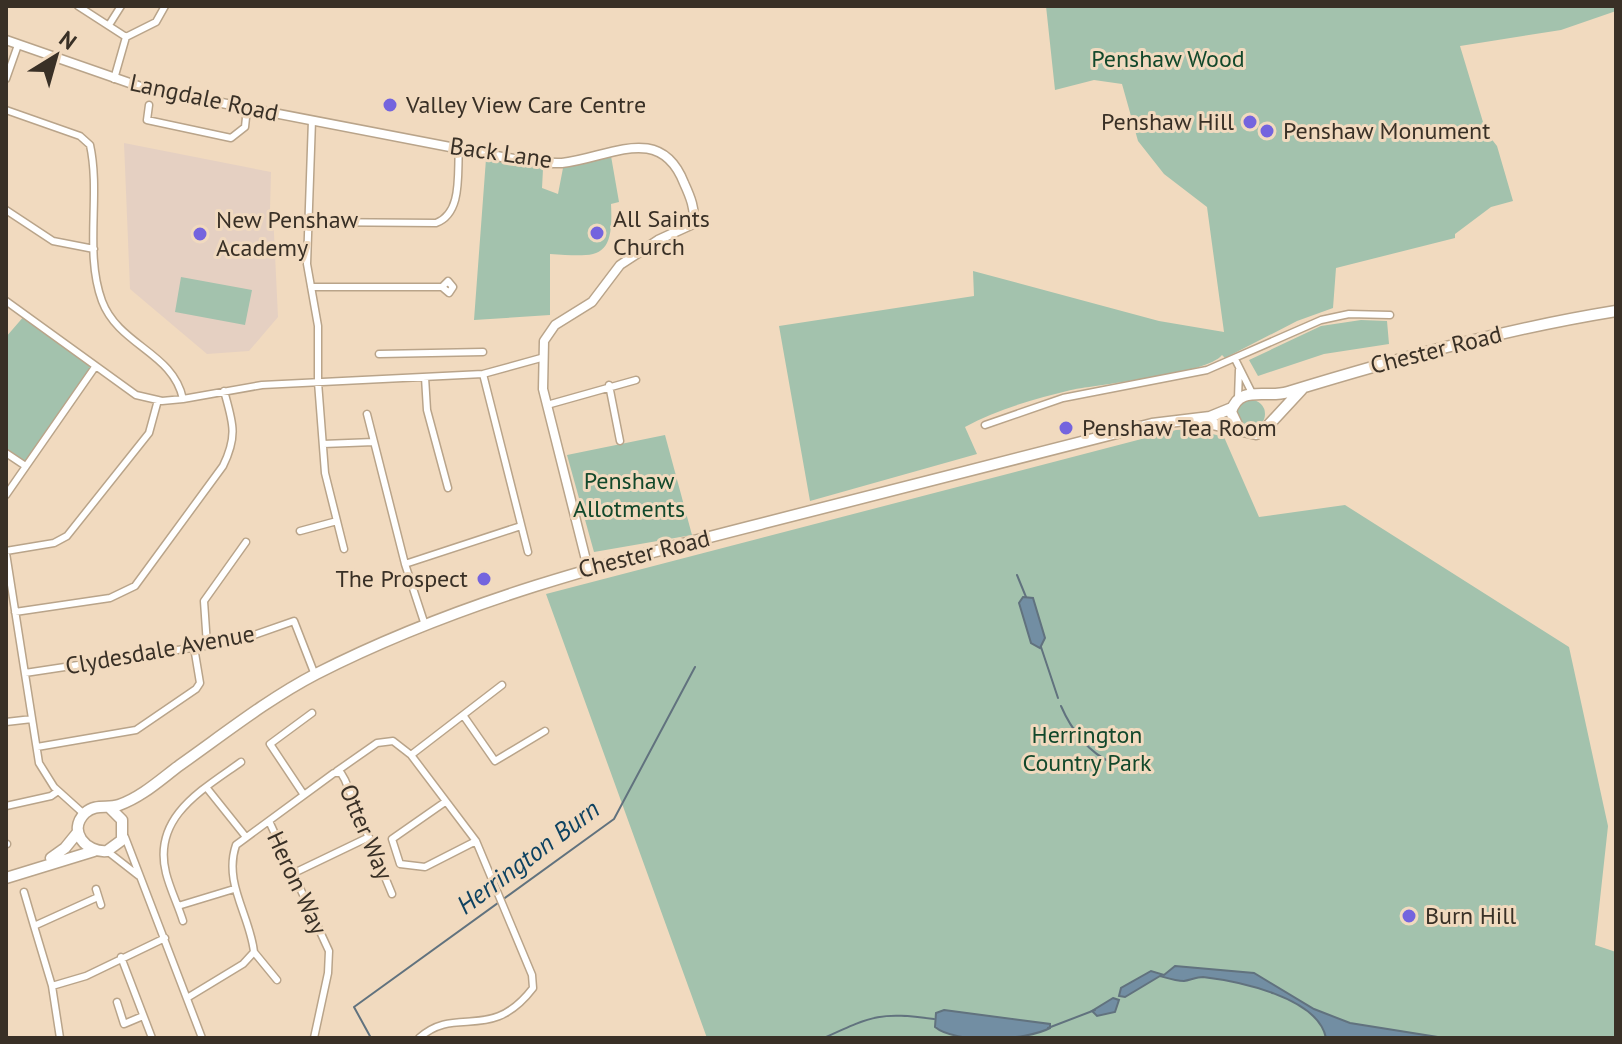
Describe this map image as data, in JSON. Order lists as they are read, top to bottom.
{
  "streets": {
    "main road": ["Chester Road"],
    "street": [
      "Langdale Road",
      "Back Lane",
      "Clydesdale Avenue",
      "Otter Way",
      "Heron Way"
    ]
  },
  "crossings": [
    ["Langdale Road", "Back Lane"],
    ["Chester Road", "Clydesdale Avenue"]
  ],
  "water": ["Herrington Burn"],
  "parks": ["Penshaw Wood", "Penshaw Allotments", "Herrington Country Park"],
  "places": [
    "Valley View Care Centre",
    "Penshaw Hill",
    "Penshaw Monument",
    "All Saints Church",
    "New Penshaw Academy",
    "Penshaw Tea Room",
    "The Prospect",
    "Burn Hill"
  ],
  "north": "top right"
}
